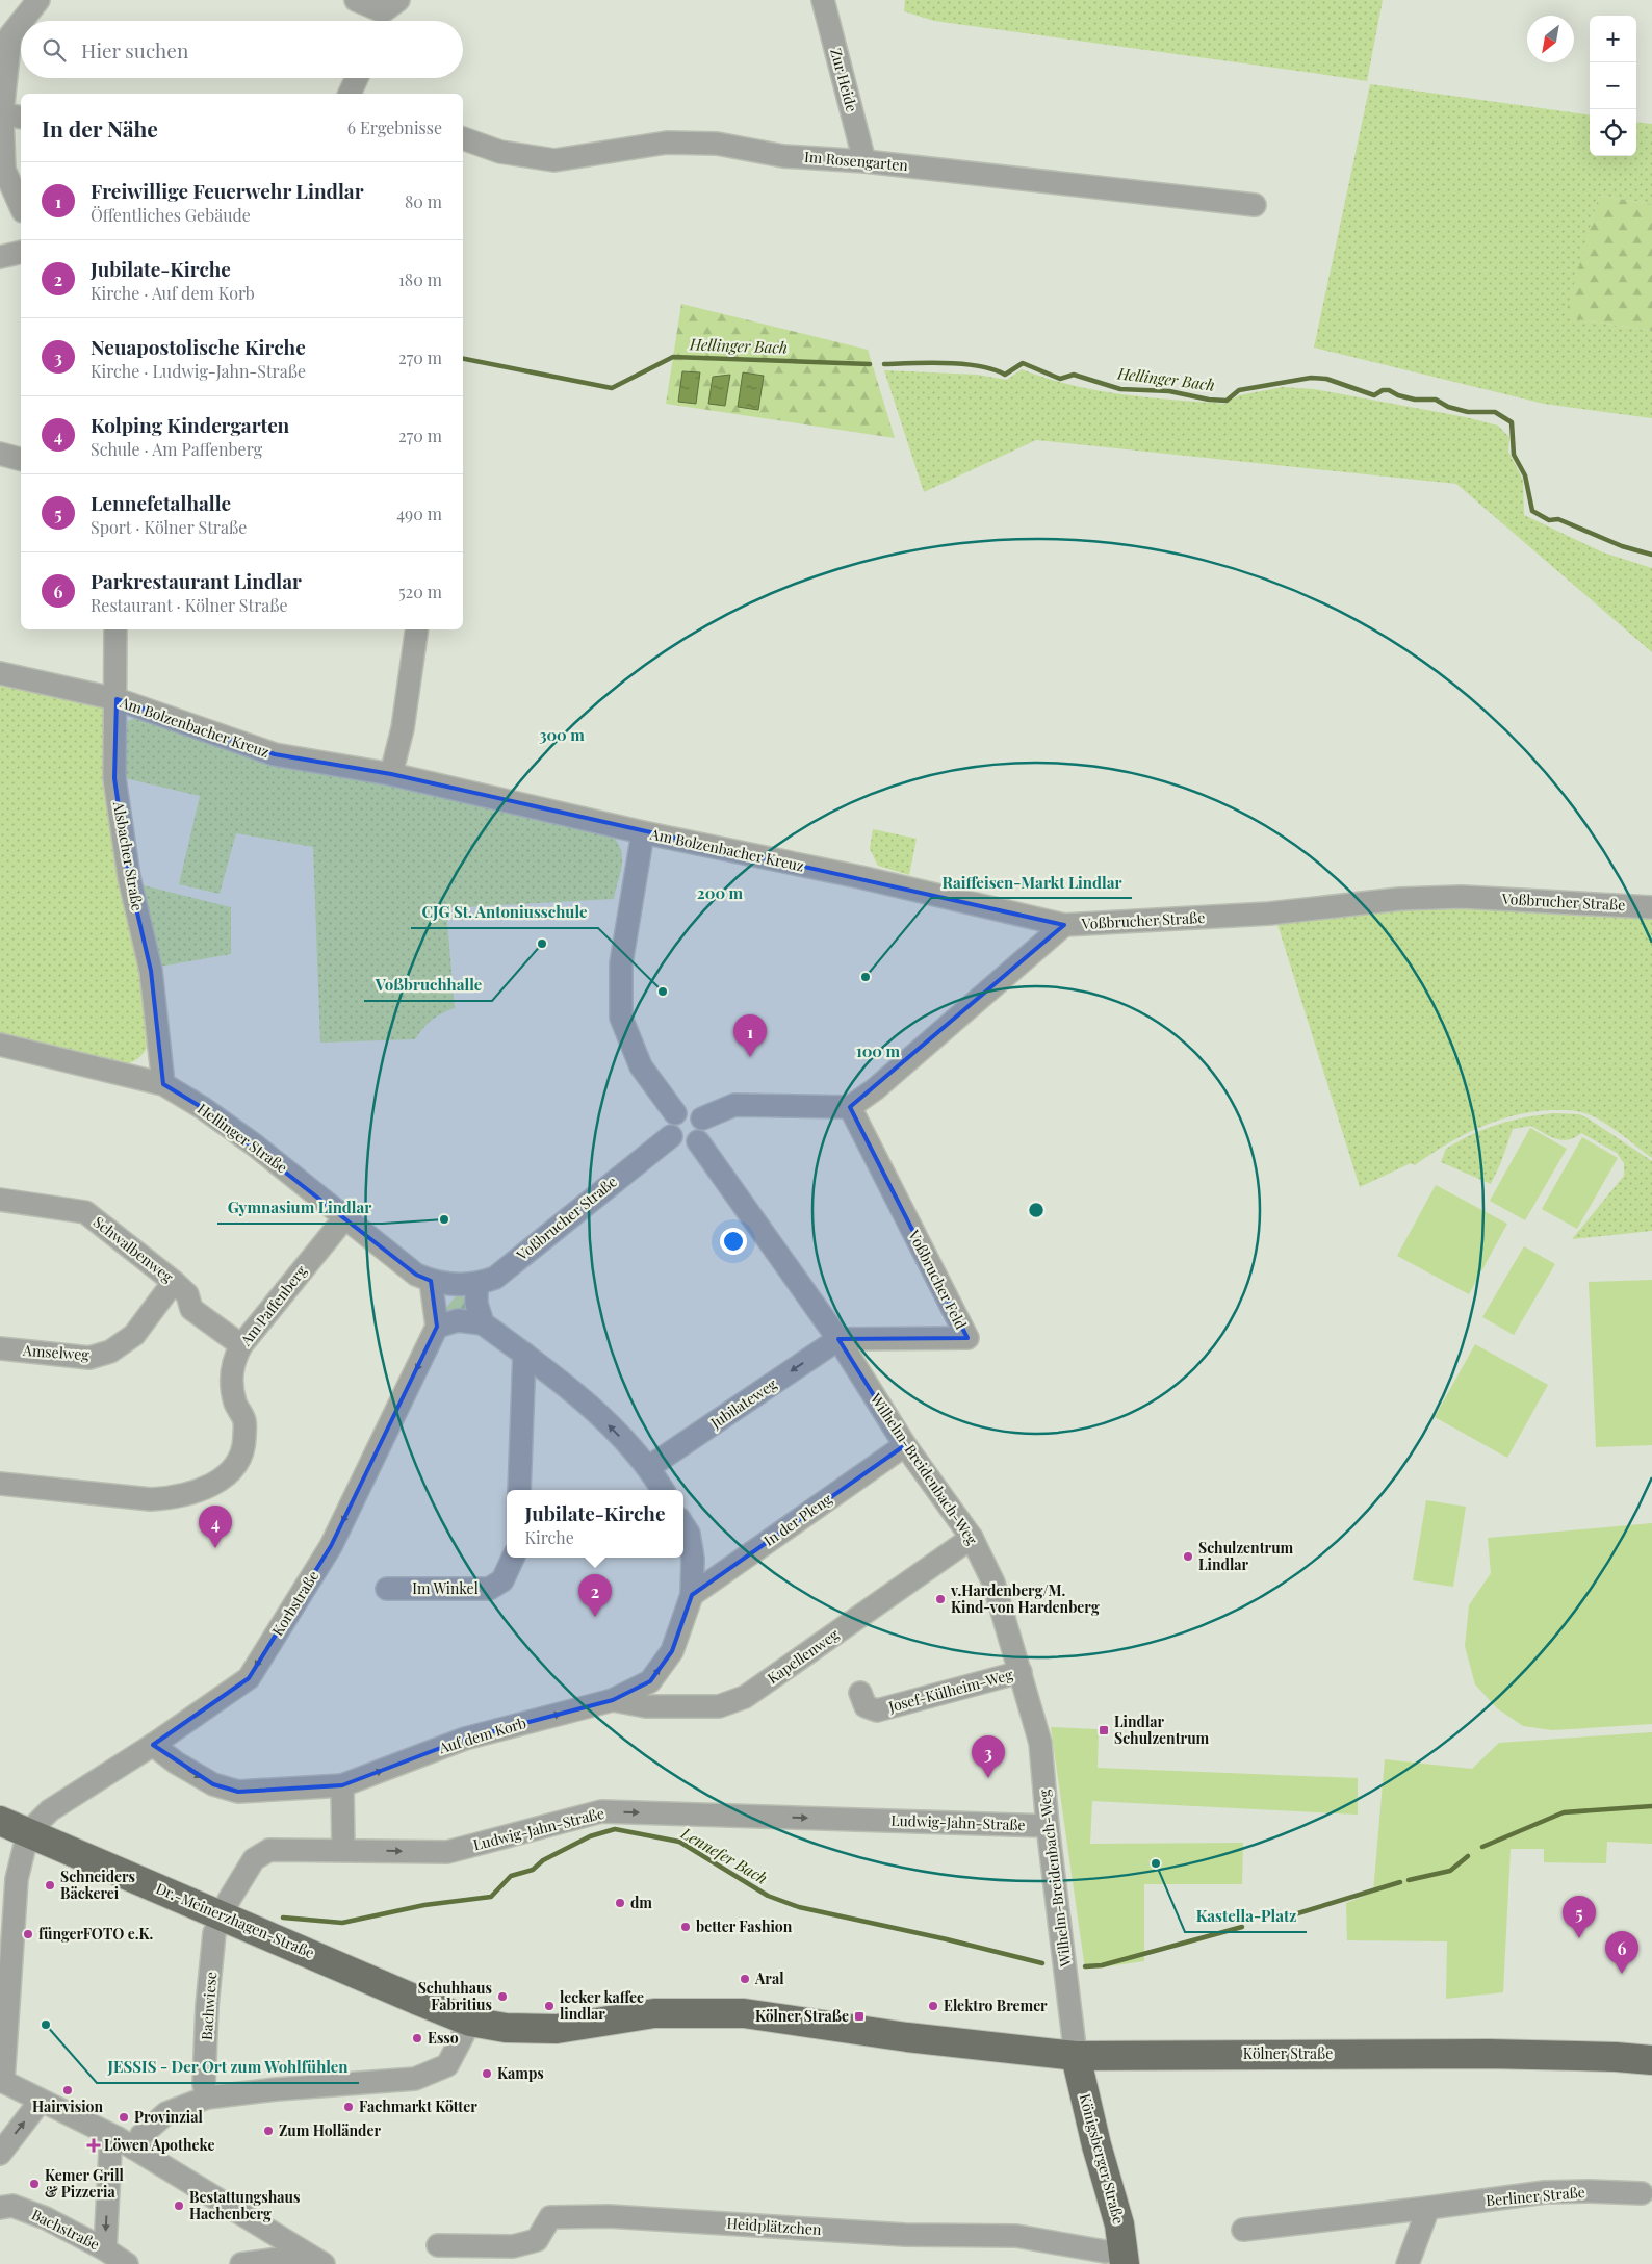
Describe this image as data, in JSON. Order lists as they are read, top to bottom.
{
  "streets": {
    "main road": ["Dr.-Meinerzhagen-Straße", "Kölner Straße", "Königsberger Straße"],
    "street": [
      "Zur Heide",
      "Im Rosengarten",
      "Am Bolzenbacher Kreuz",
      "Alsbacher Straße",
      "Voßbrucher Straße",
      "Hellinger Straße",
      "Schwalbenweg",
      "Voßbrucher Feld",
      "Am Paffenberg",
      "Amselweg",
      "Jubilateweg",
      "Wilhelm-Breidenbach-Weg",
      "In der Pleng",
      "Im Winkel",
      "Korbstraße",
      "Kapellenweg",
      "Josef-Külheim-Weg",
      "Auf dem Korb",
      "Ludwig-Jahn-Straße",
      "Bachwiese",
      "Berliner Straße",
      "Heidplätzchen",
      "Bachstraße"
    ]
  },
  "crossings": [
    ["Zur Heide", "Im Rosengarten"],
    ["Am Bolzenbacher Kreuz", "Alsbacher Straße"],
    ["Am Bolzenbacher Kreuz", "Voßbrucher Straße"],
    ["Alsbacher Straße", "Hellinger Straße"],
    ["Voßbrucher Straße", "Hellinger Straße"],
    ["Voßbrucher Straße", "Voßbrucher Feld"],
    ["Voßbrucher Straße", "Wilhelm-Breidenbach-Weg"],
    ["Hellinger Straße", "Am Paffenberg"],
    ["Schwalbenweg", "Am Paffenberg"],
    ["Schwalbenweg", "Amselweg"],
    ["Voßbrucher Feld", "Jubilateweg"],
    ["Voßbrucher Feld", "Wilhelm-Breidenbach-Weg"],
    ["Jubilateweg", "Wilhelm-Breidenbach-Weg"],
    ["Wilhelm-Breidenbach-Weg", "In der Pleng"],
    ["Wilhelm-Breidenbach-Weg", "Kapellenweg"],
    ["Wilhelm-Breidenbach-Weg", "Josef-Külheim-Weg"],
    ["Wilhelm-Breidenbach-Weg", "Ludwig-Jahn-Straße"],
    ["Wilhelm-Breidenbach-Weg", "Kölner Straße"],
    ["Wilhelm-Breidenbach-Weg", "Königsberger Straße"],
    ["In der Pleng", "Auf dem Korb"],
    ["Korbstraße", "Auf dem Korb"],
    ["Korbstraße", "Dr.-Meinerzhagen-Straße"],
    ["Kapellenweg", "Auf dem Korb"],
    ["Ludwig-Jahn-Straße", "Dr.-Meinerzhagen-Straße"],
    ["Ludwig-Jahn-Straße", "Bachwiese"],
    ["Dr.-Meinerzhagen-Straße", "Bachwiese"],
    ["Dr.-Meinerzhagen-Straße", "Kölner Straße"],
    ["Kölner Straße", "Königsberger Straße"],
    ["Königsberger Straße", "Heidplätzchen"]
  ],
  "one_way": [
    "Jubilateweg",
    "Korbstraße",
    "Auf dem Korb",
    "Ludwig-Jahn-Straße"
  ],
  "water": ["Hellinger Bach", "Lennefer Bach"],
  "places": {
    "other": [
      "Voßbruchhalle",
      "Raiffeisen-Markt Lindlar",
      "CJG St. Antoniusschule",
      "Gymnasium Lindlar",
      "Schulzentrum Lindlar",
      "v.Hardenberg/M. Kind-von Hardenberg",
      "Kastella-Platz",
      "Schneiders Bäckerei",
      "dm",
      "better Fashion",
      "füngerFOTO e.K.",
      "Aral",
      "Schuhhaus Fabritius",
      "lecker kaffee lindlar",
      "Elektro Bremer",
      "JESSIS - Der Ort zum Wohlfühlen",
      "Esso",
      "Kamps",
      "Hairvision",
      "Fachmarkt Kötter",
      "Provinzial",
      "Zum Holländer",
      "Kemer Grill & Pizzeria",
      "Bestattungshaus Hachenberg"
    ],
    "transit": ["Lindlar Schulzentrum", "Kölner Straße"],
    "health": ["Löwen Apotheke"]
  },
  "north": "bottom left",
  "page": {
    "map_buttons": ["+", "−"],
    "search": "Hier suchen",
    "heading": ["In der Nähe", "6 Ergebnisse"],
    "list": [
      {
        "mark": "1",
        "name": "Freiwillige Feuerwehr Lindlar",
        "note": "Öffentliches Gebäude",
        "value": "80 m"
      },
      {
        "mark": "2",
        "name": "Jubilate-Kirche",
        "note": "Kirche · Auf dem Korb",
        "value": "180 m"
      },
      {
        "mark": "3",
        "name": "Neuapostolische Kirche",
        "note": "Kirche · Ludwig-Jahn-Straße",
        "value": "270 m"
      },
      {
        "mark": "4",
        "name": "Kolping Kindergarten",
        "note": "Schule · Am Paffenberg",
        "value": "270 m"
      },
      {
        "mark": "5",
        "name": "Lennefetalhalle",
        "note": "Sport · Kölner Straße",
        "value": "490 m"
      },
      {
        "mark": "6",
        "name": "Parkrestaurant Lindlar",
        "note": "Restaurant · Kölner Straße",
        "value": "520 m"
      }
    ],
    "pins": [
      "1",
      "4",
      "2",
      "3",
      "5",
      "6"
    ],
    "popup": ["Jubilate-Kirche", "Kirche"]
  },
  "rings": ["300 m", "200 m", "100 m"]
}
